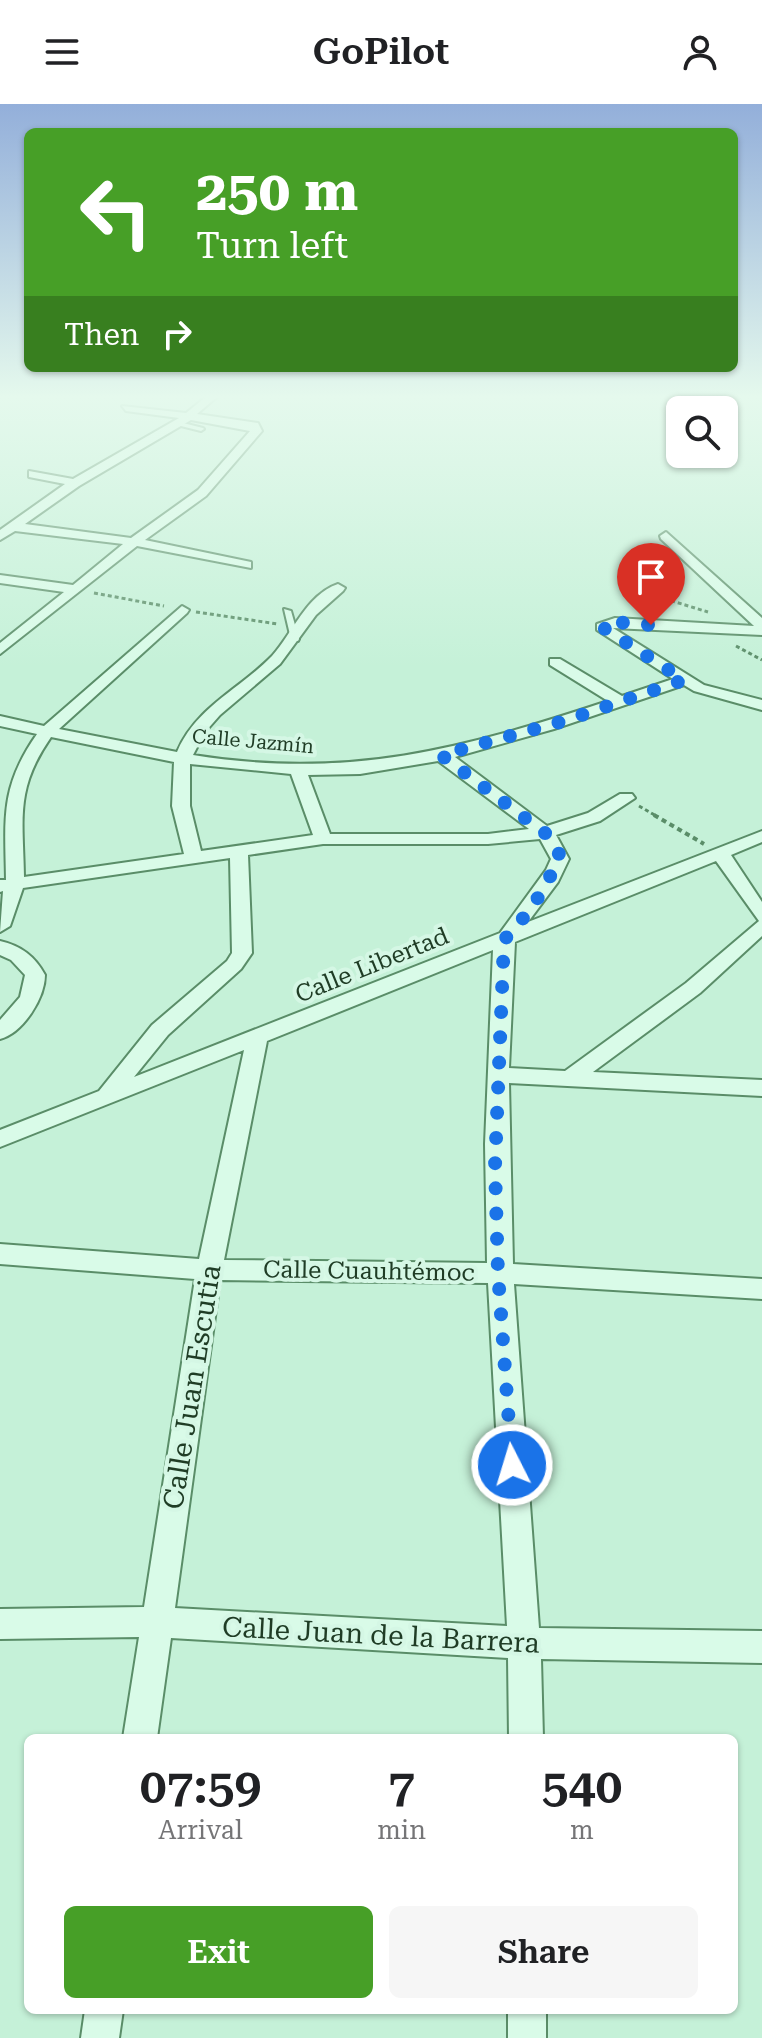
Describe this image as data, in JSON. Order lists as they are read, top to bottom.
{
  "streets": {
    "street": [
      "Calle Jazmín",
      "Calle Libertad",
      "Calle Cuauhtémoc",
      "Calle Juan Escutia",
      "Calle Juan de la Barrera"
    ]
  },
  "crossings": [
    ["Calle Libertad", "Calle Juan Escutia"],
    ["Calle Cuauhtémoc", "Calle Juan Escutia"],
    ["Calle Juan Escutia", "Calle Juan de la Barrera"]
  ],
  "page": {
    "header": "GoPilot",
    "turn": ["250 m", "Turn left"],
    "then": "Then",
    "eta": [
      "07:59",
      "Arrival",
      "7",
      "min",
      "540",
      "m"
    ],
    "buttons": ["Exit", "Share"]
  }
}
